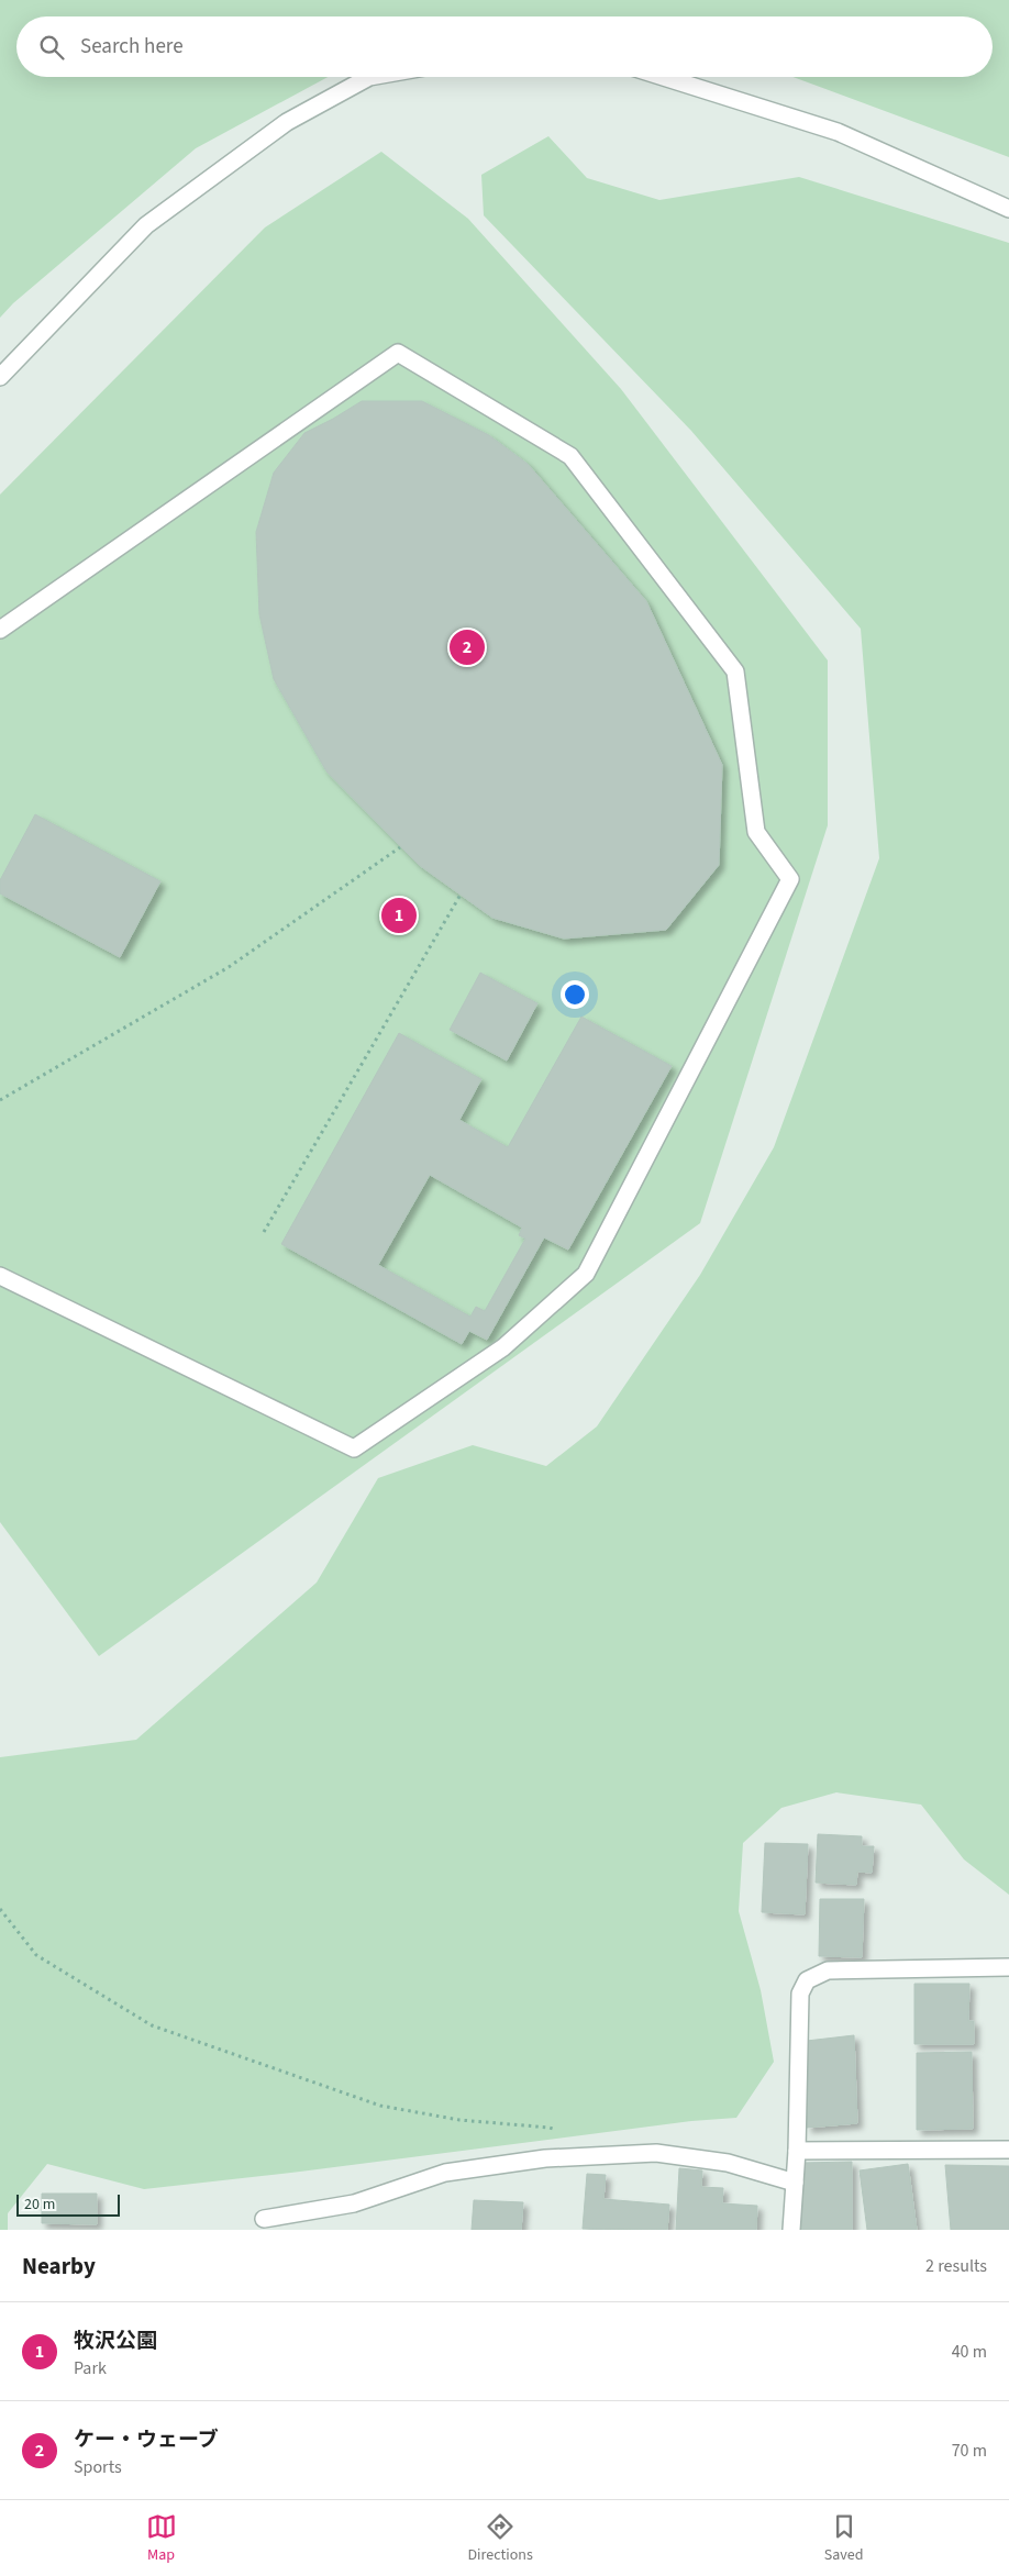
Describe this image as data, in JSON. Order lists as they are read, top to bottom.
{
  "scale_bar": "20 m",
  "page": {
    "search": "Search here",
    "pins": ["2", "1"],
    "scale": "20 m",
    "heading": ["Nearby", "2 results"],
    "list": [
      {
        "mark": "1",
        "name": "牧沢公園",
        "note": "Park",
        "value": "40 m"
      },
      {
        "mark": "2",
        "name": "ケー・ウェーブ",
        "note": "Sports",
        "value": "70 m"
      }
    ],
    "nav": ["Map", "Directions", "Saved"]
  }
}
